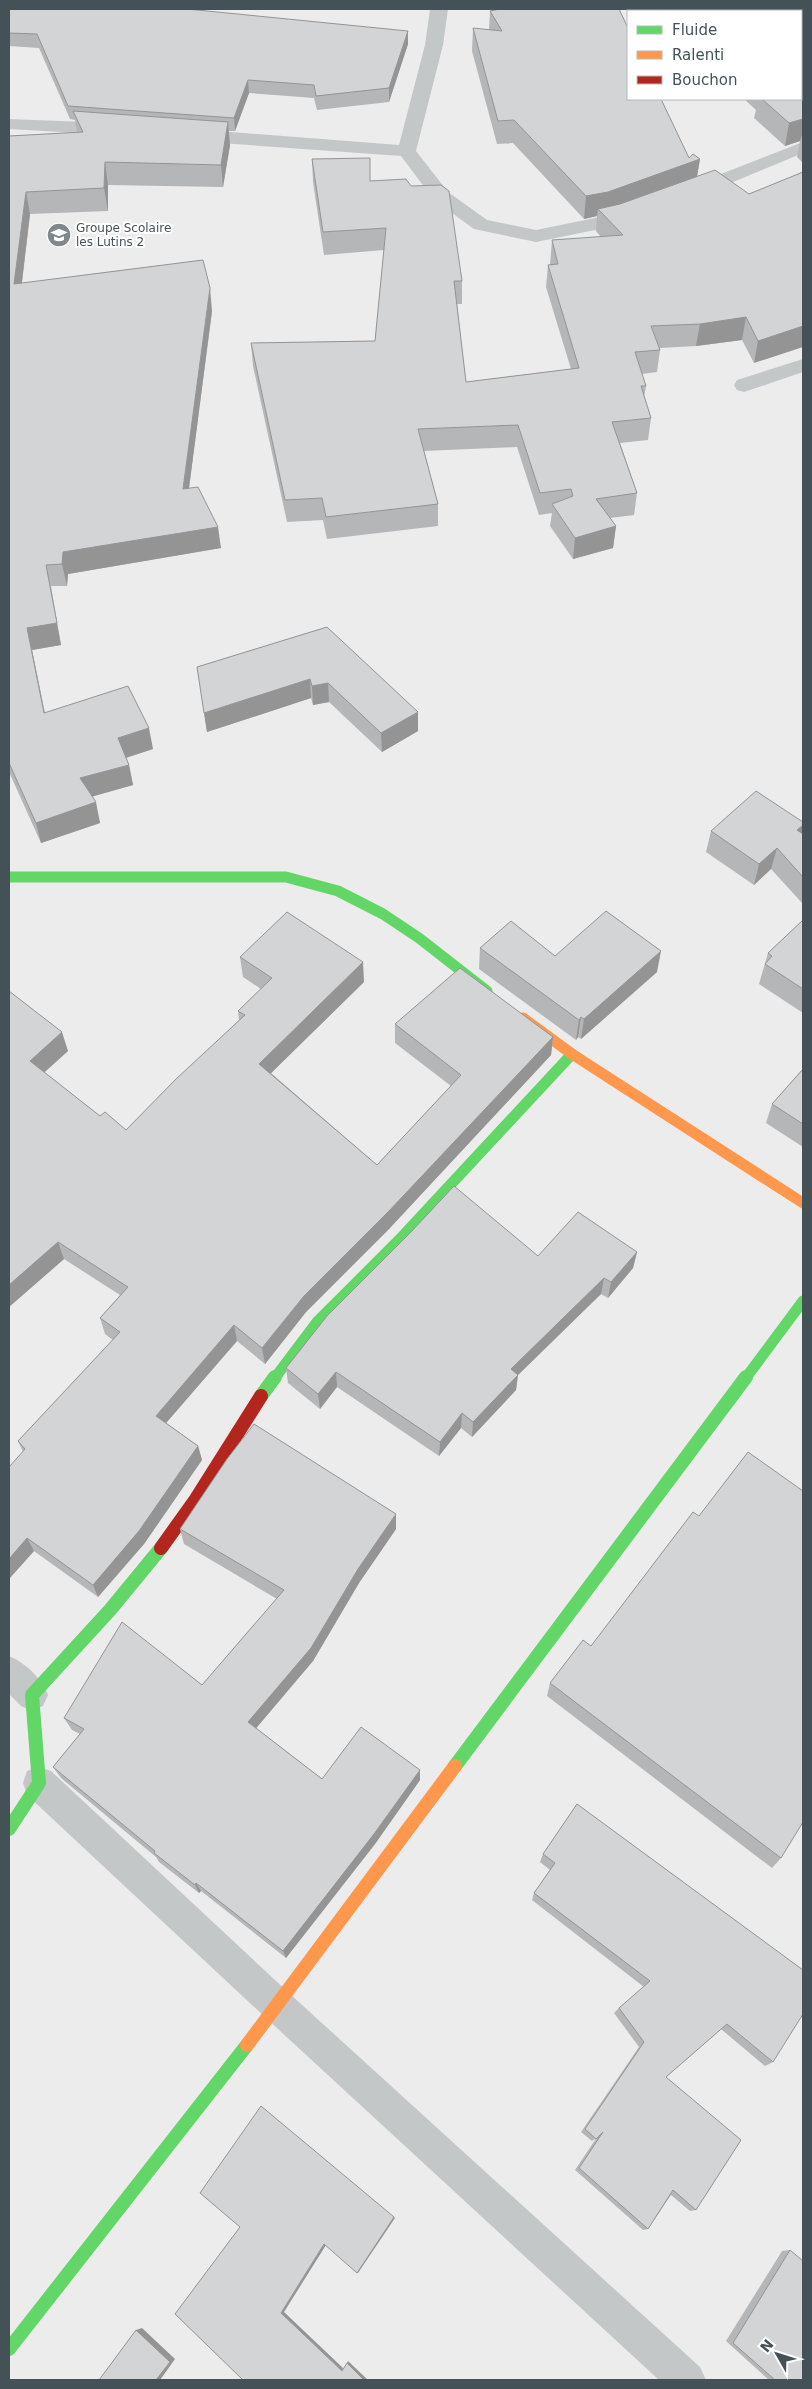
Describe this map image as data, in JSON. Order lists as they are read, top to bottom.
{
  "places": {
    "school or university": ["Groupe Scolaire les Lutins 2"]
  },
  "legend": ["Fluide", "Ralenti", "Bouchon"],
  "north": "top left"
}
